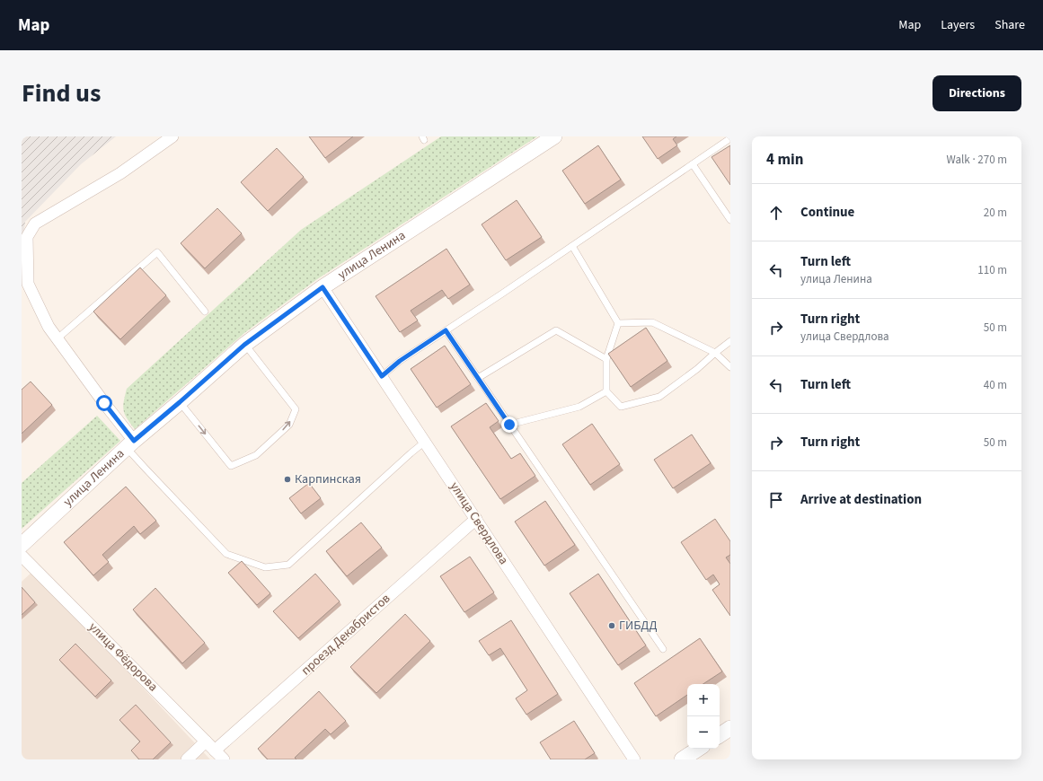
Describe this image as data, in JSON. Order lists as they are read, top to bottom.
{
  "streets": {
    "street": [
      "улица Ленина",
      "улица Свердлова",
      "проезд Декабристов",
      "улица Фёдорова"
    ]
  },
  "crossings": [
    ["улица Ленина", "улица Свердлова"],
    ["улица Свердлова", "проезд Декабристов"],
    ["проезд Декабристов", "улица Фёдорова"]
  ],
  "places": ["Карпинская", "ГИБДД"],
  "page": {
    "header": "Map",
    "nav": ["Map", "Layers", "Share"],
    "title": "Find us",
    "buttons": "Directions",
    "heading": ["4 min", "Walk · 270 m"],
    "list": [
      ["Continue", "20 m"],
      ["Turn left", "улица Ленина", "110 m"],
      ["Turn right", "улица Свердлова", "50 m"],
      ["Turn left", "40 m"],
      ["Turn right", "50 m"],
      "Arrive at destination"
    ],
    "map_buttons": ["+", "−"]
  }
}
